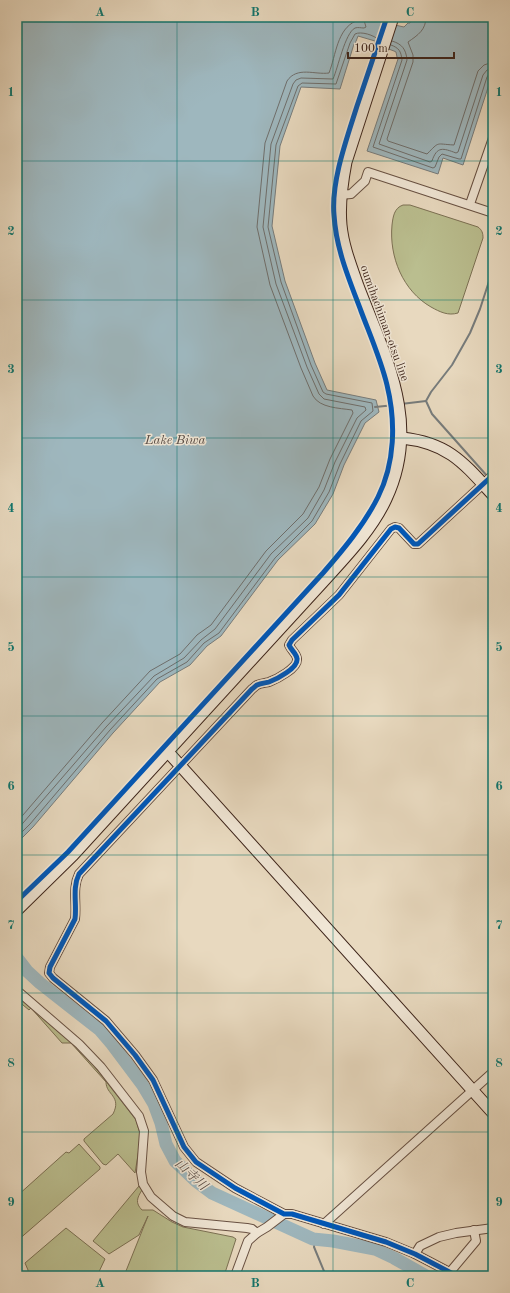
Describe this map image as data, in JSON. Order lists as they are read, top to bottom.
{
  "streets": {
    "main road": ["oumihachiman-otsu line"]
  },
  "water": ["Lake Biwa", "山寺川"],
  "scale_bar": "100 m",
  "grid": {
    "columns": ["A", "B", "C"],
    "rows": [
      "1",
      "2",
      "3",
      "4",
      "5",
      "6",
      "7",
      "8",
      "9"
    ]
  }
}
